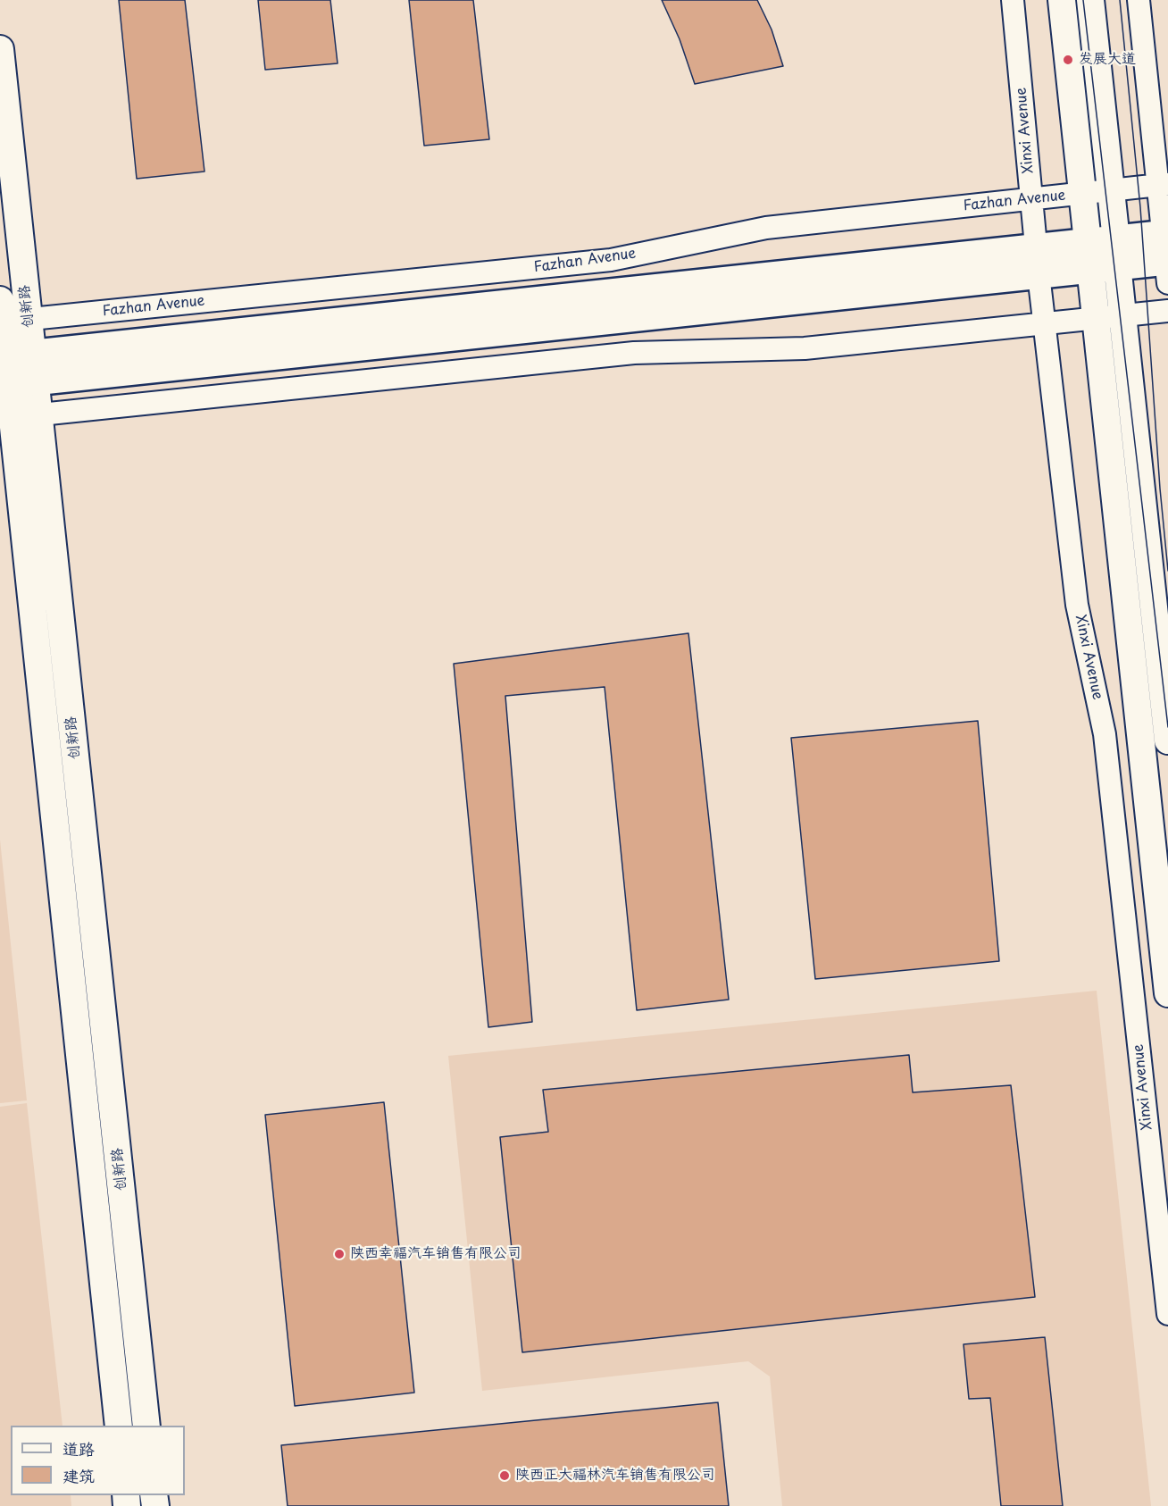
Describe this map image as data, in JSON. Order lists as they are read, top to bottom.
{
  "streets": {
    "street": ["Xinxi Avenue", "Fazhan Avenue", "创新路"]
  },
  "crossings": [
    ["Xinxi Avenue", "Fazhan Avenue"],
    ["Fazhan Avenue", "创新路"]
  ],
  "places": ["发展大道", "陕西幸福汽车销售有限公司", "陕西正大福林汽车销售有限公司"],
  "legend": ["道路", "建筑"]
}
